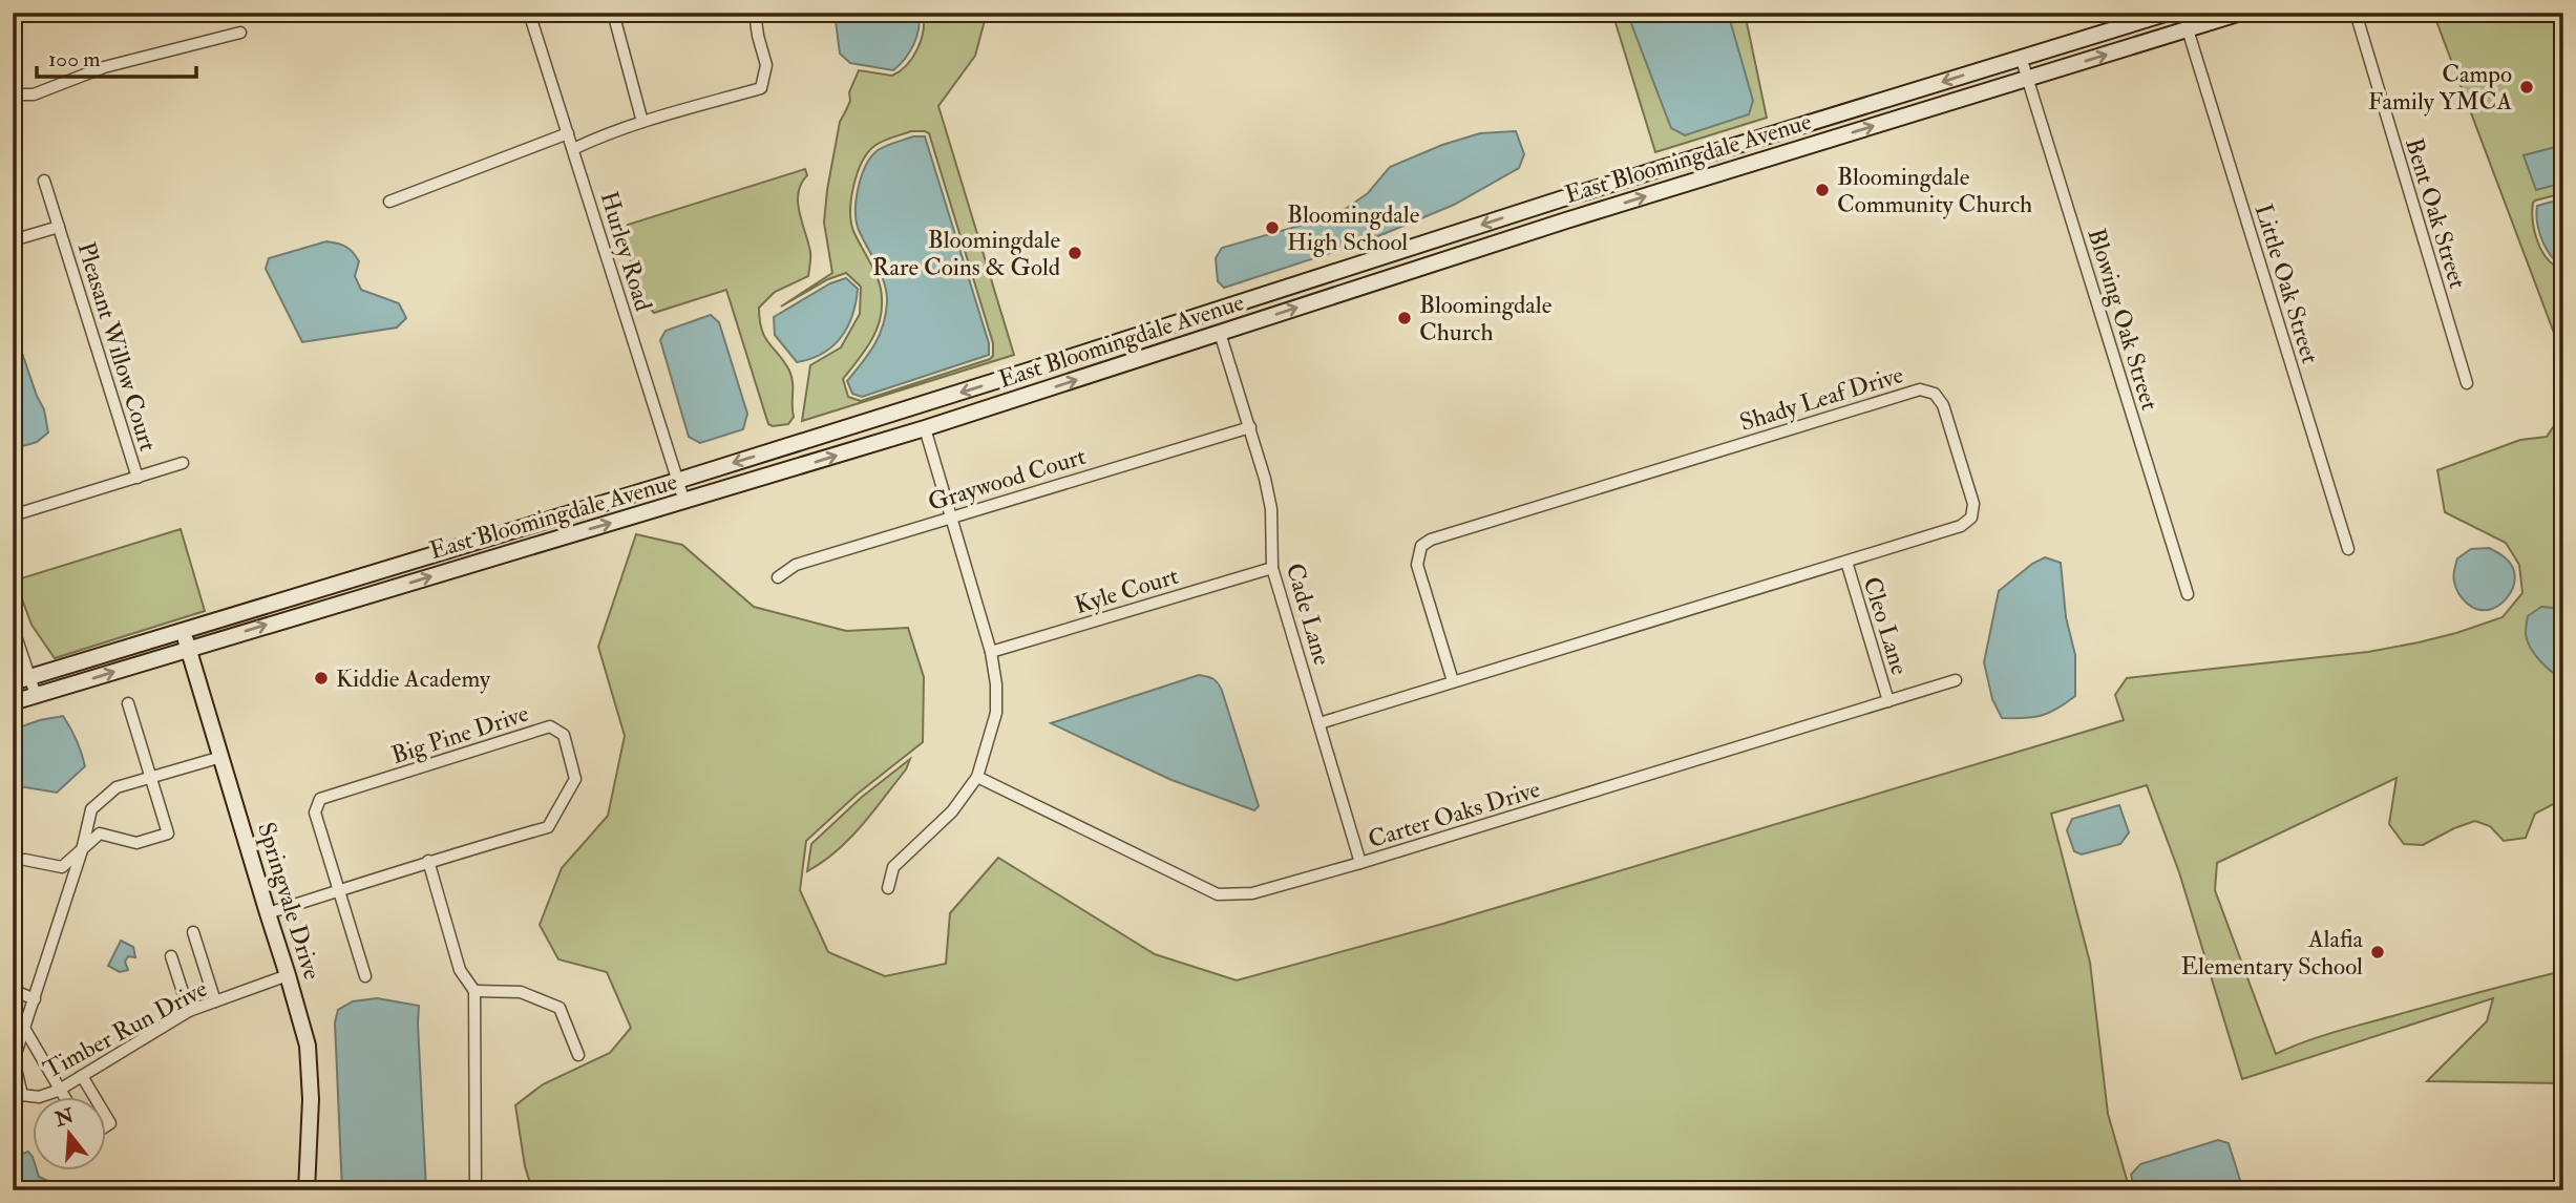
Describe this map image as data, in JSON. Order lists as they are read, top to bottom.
{
  "streets": {
    "main road": ["East Bloomingdale Avenue", "Springvale Drive"],
    "street": [
      "Bent Oak Street",
      "Hurley Road",
      "Little Oak Street",
      "Blowing Oak Street",
      "Pleasant Willow Court",
      "Shady Leaf Drive",
      "Graywood Court",
      "Kyle Court",
      "Cade Lane",
      "Cleo Lane",
      "Big Pine Drive",
      "Carter Oaks Drive",
      "Timber Run Drive"
    ]
  },
  "crossings": [
    ["East Bloomingdale Avenue", "Hurley Road"],
    ["East Bloomingdale Avenue", "Little Oak Street"],
    ["East Bloomingdale Avenue", "Blowing Oak Street"],
    ["East Bloomingdale Avenue", "Cade Lane"],
    ["East Bloomingdale Avenue", "Springvale Drive"],
    ["Shady Leaf Drive", "Cade Lane"],
    ["Shady Leaf Drive", "Cleo Lane"],
    ["Graywood Court", "Cade Lane"],
    ["Kyle Court", "Cade Lane"],
    ["Cade Lane", "Carter Oaks Drive"],
    ["Cleo Lane", "Carter Oaks Drive"],
    ["Big Pine Drive", "Springvale Drive"],
    ["Springvale Drive", "Timber Run Drive"]
  ],
  "places": [
    "Campo Family YMCA",
    "Bloomingdale Community Church",
    "Bloomingdale High School",
    "Bloomingdale Rare Coins & Gold",
    "Bloomingdale Church",
    "Kiddie Academy",
    "Alafia Elementary School"
  ],
  "scale_bar": "100 m",
  "north": "top"
}
